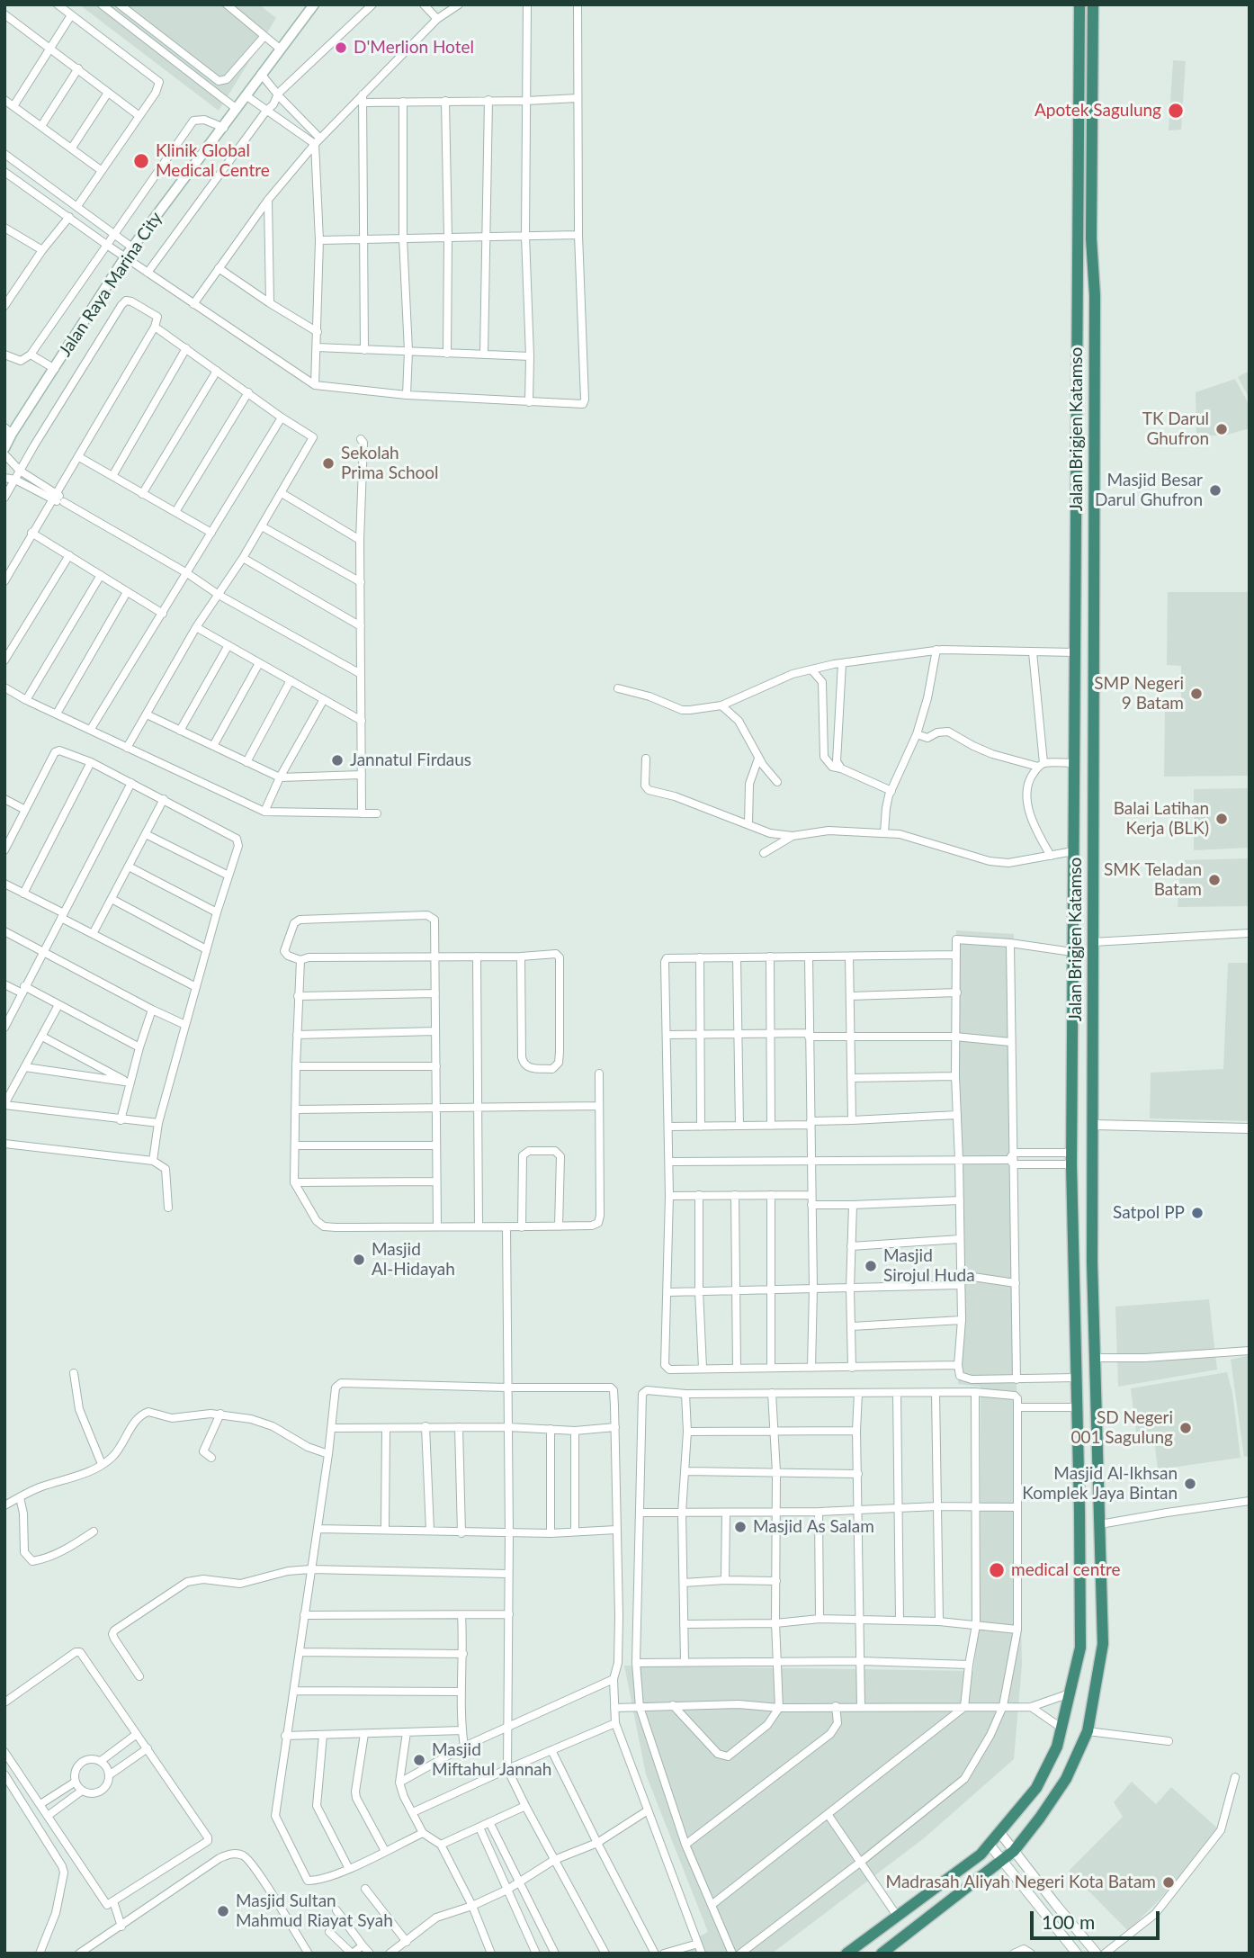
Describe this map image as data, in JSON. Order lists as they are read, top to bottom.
{
  "streets": {
    "highway": ["Jalan Brigjen Katamso"],
    "main road": ["Jalan Raya Marina City"]
  },
  "places": [
    "D'Merlion Hotel",
    "Apotek Sagulung",
    "Klinik Global Medical Centre",
    "TK Darul Ghufron",
    "Sekolah Prima School",
    "Masjid Besar Darul Ghufron",
    "SMP Negeri 9 Batam",
    "Jannatul Firdaus",
    "Balai Latihan Kerja (BLK)",
    "SMK Teladan Batam",
    "Satpol PP",
    "Masjid Al-Hidayah",
    "Masjid Sirojul Huda",
    "SD Negeri 001 Sagulung",
    "Masjid Al-Ikhsan Komplek Jaya Bintan",
    "Masjid As Salam",
    "medical centre",
    "Masjid Miftahul Jannah",
    "Madrasah Aliyah Negeri Kota Batam",
    "Masjid Sultan Mahmud Riayat Syah"
  ],
  "scale_bar": "100 m"
}
